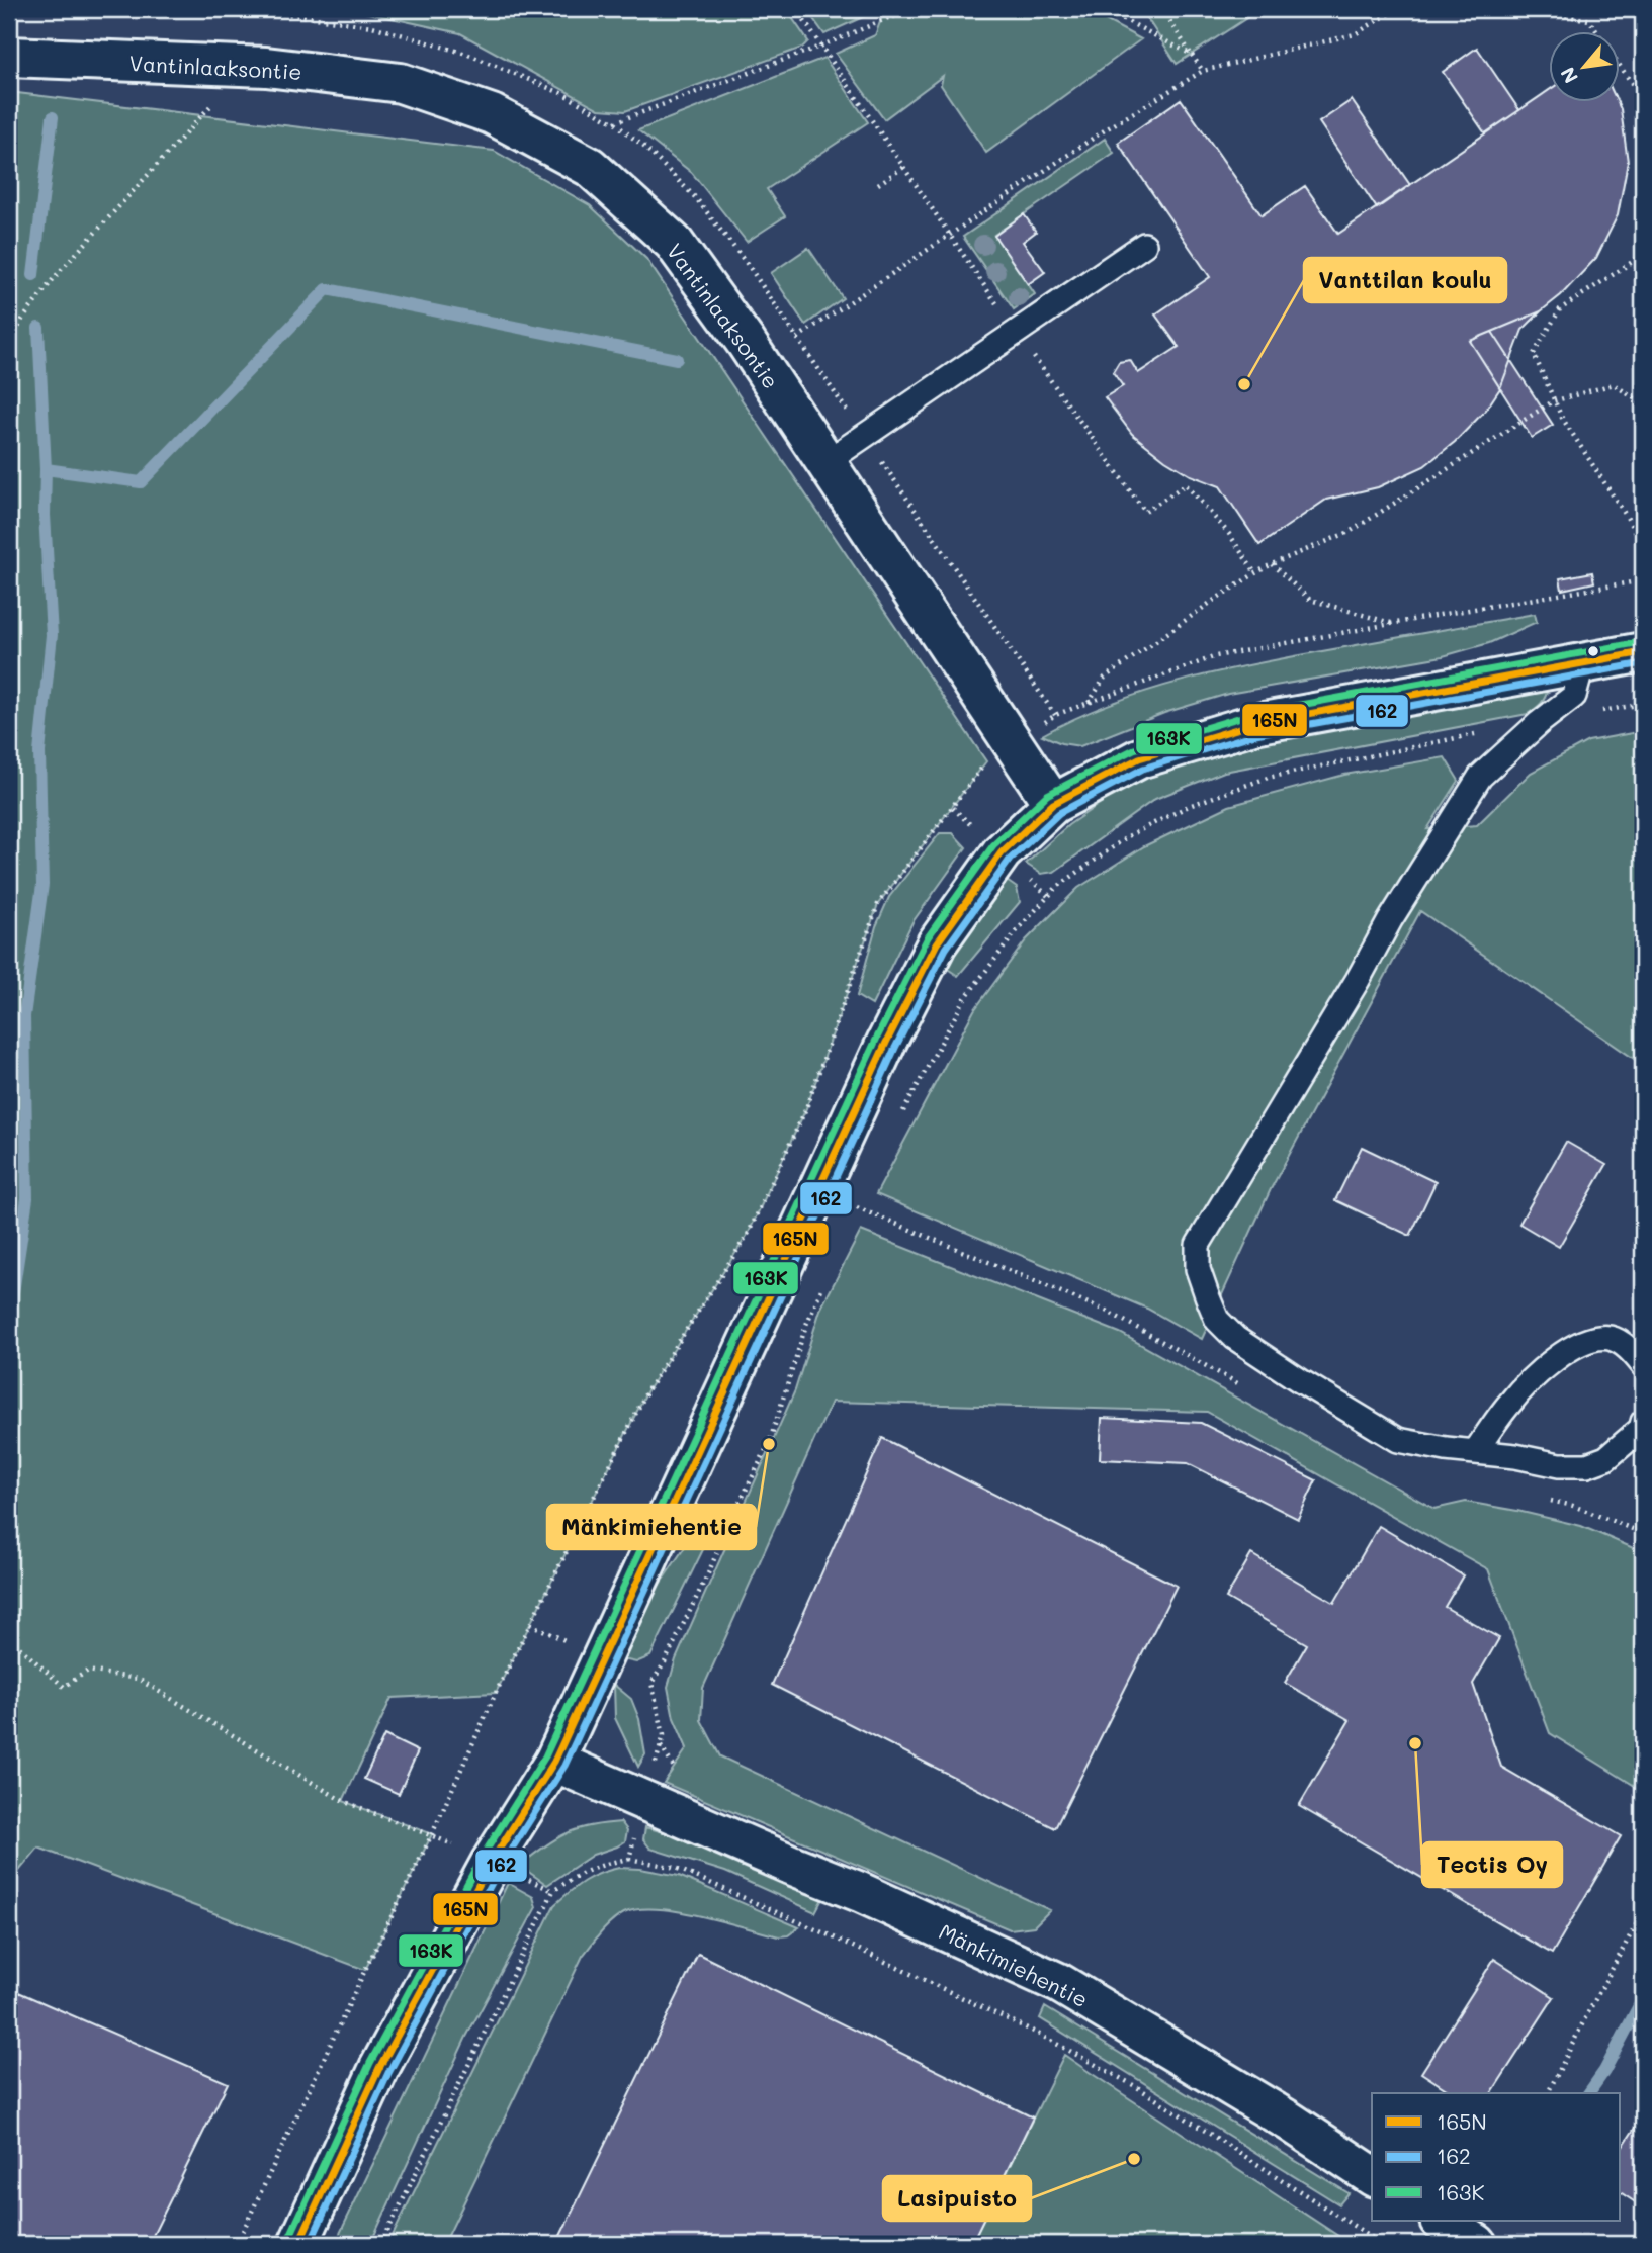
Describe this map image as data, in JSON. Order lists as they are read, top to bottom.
{
  "streets": {
    "street": ["Vantinlaaksontie", "Mänkimiehentie"]
  },
  "places": [
    "Vanttilan koulu",
    "Mänkimiehentie",
    "Tectis Oy",
    "Lasipuisto"
  ],
  "lines": ["transit line 163K", "transit line 165N", "transit line 162"],
  "legend": ["165N", "162", "163K"],
  "north": "bottom left"
}
